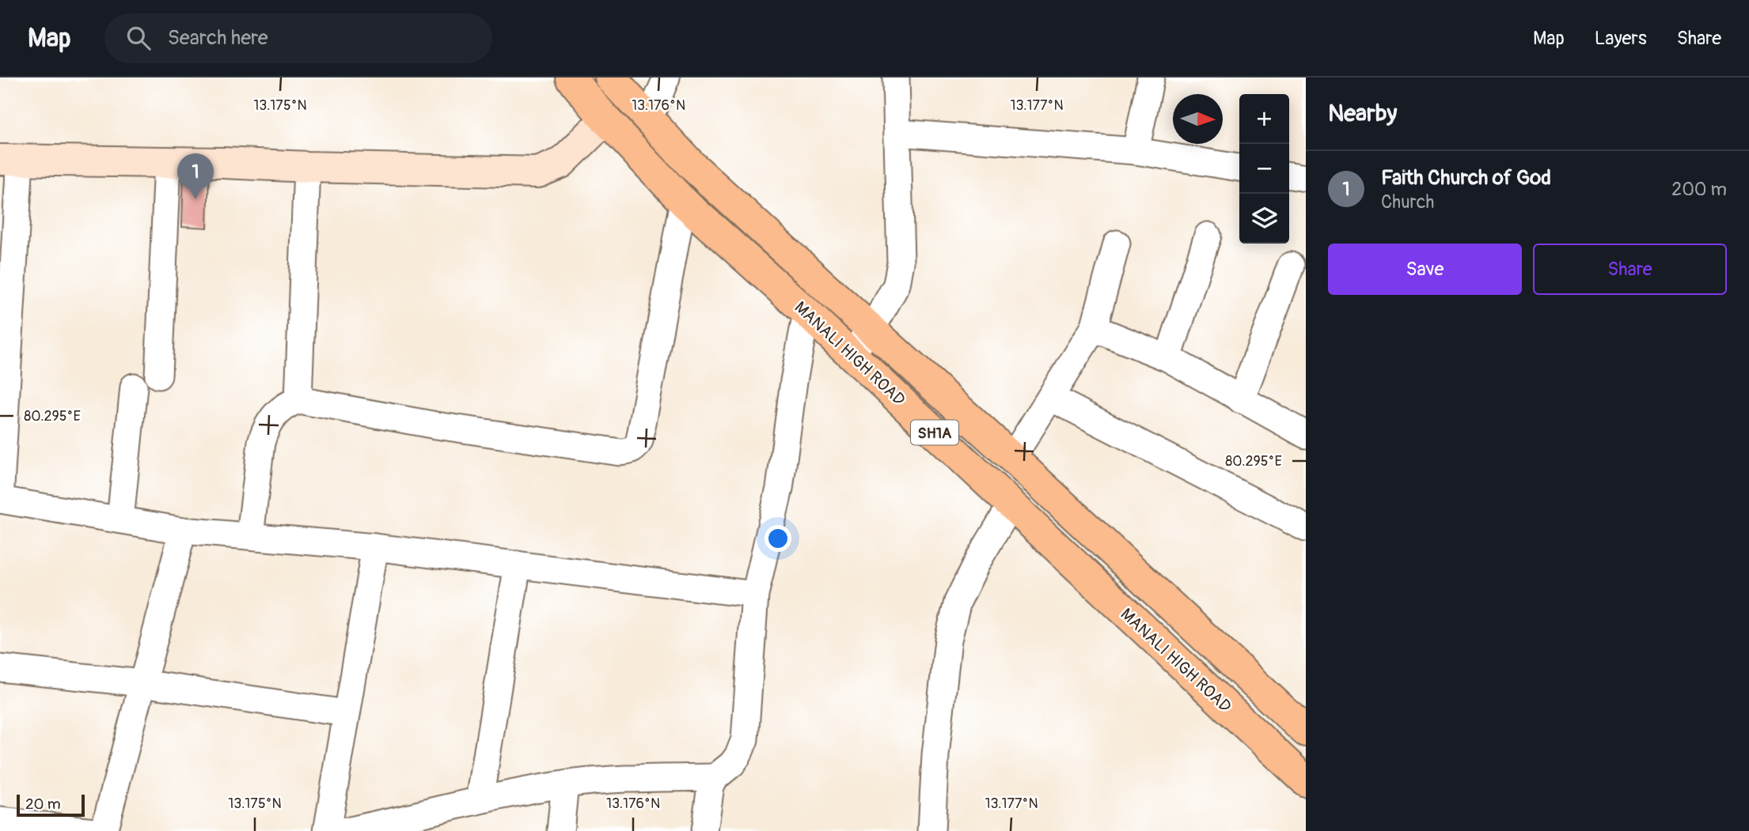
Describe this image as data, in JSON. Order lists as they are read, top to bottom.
{
  "streets": {
    "main road": ["MANALI HIGH ROAD", "SH1A"]
  },
  "scale_bar": "20 m",
  "north": "right",
  "page": {
    "header": "Map",
    "search": "Search here",
    "nav": ["Map", "Layers", "Share"],
    "heading": "Nearby",
    "map_buttons": ["+", "−"],
    "list": [
      {
        "mark": "1",
        "name": "Faith Church of God",
        "note": "Church",
        "value": "200 m"
      }
    ],
    "pins": "1",
    "buttons": ["Save", "Share"],
    "scale": "20 m"
  },
  "coordinates": [
    "13.175°N",
    "13.176°N",
    "13.177°N",
    "80.295°E"
  ]
}
